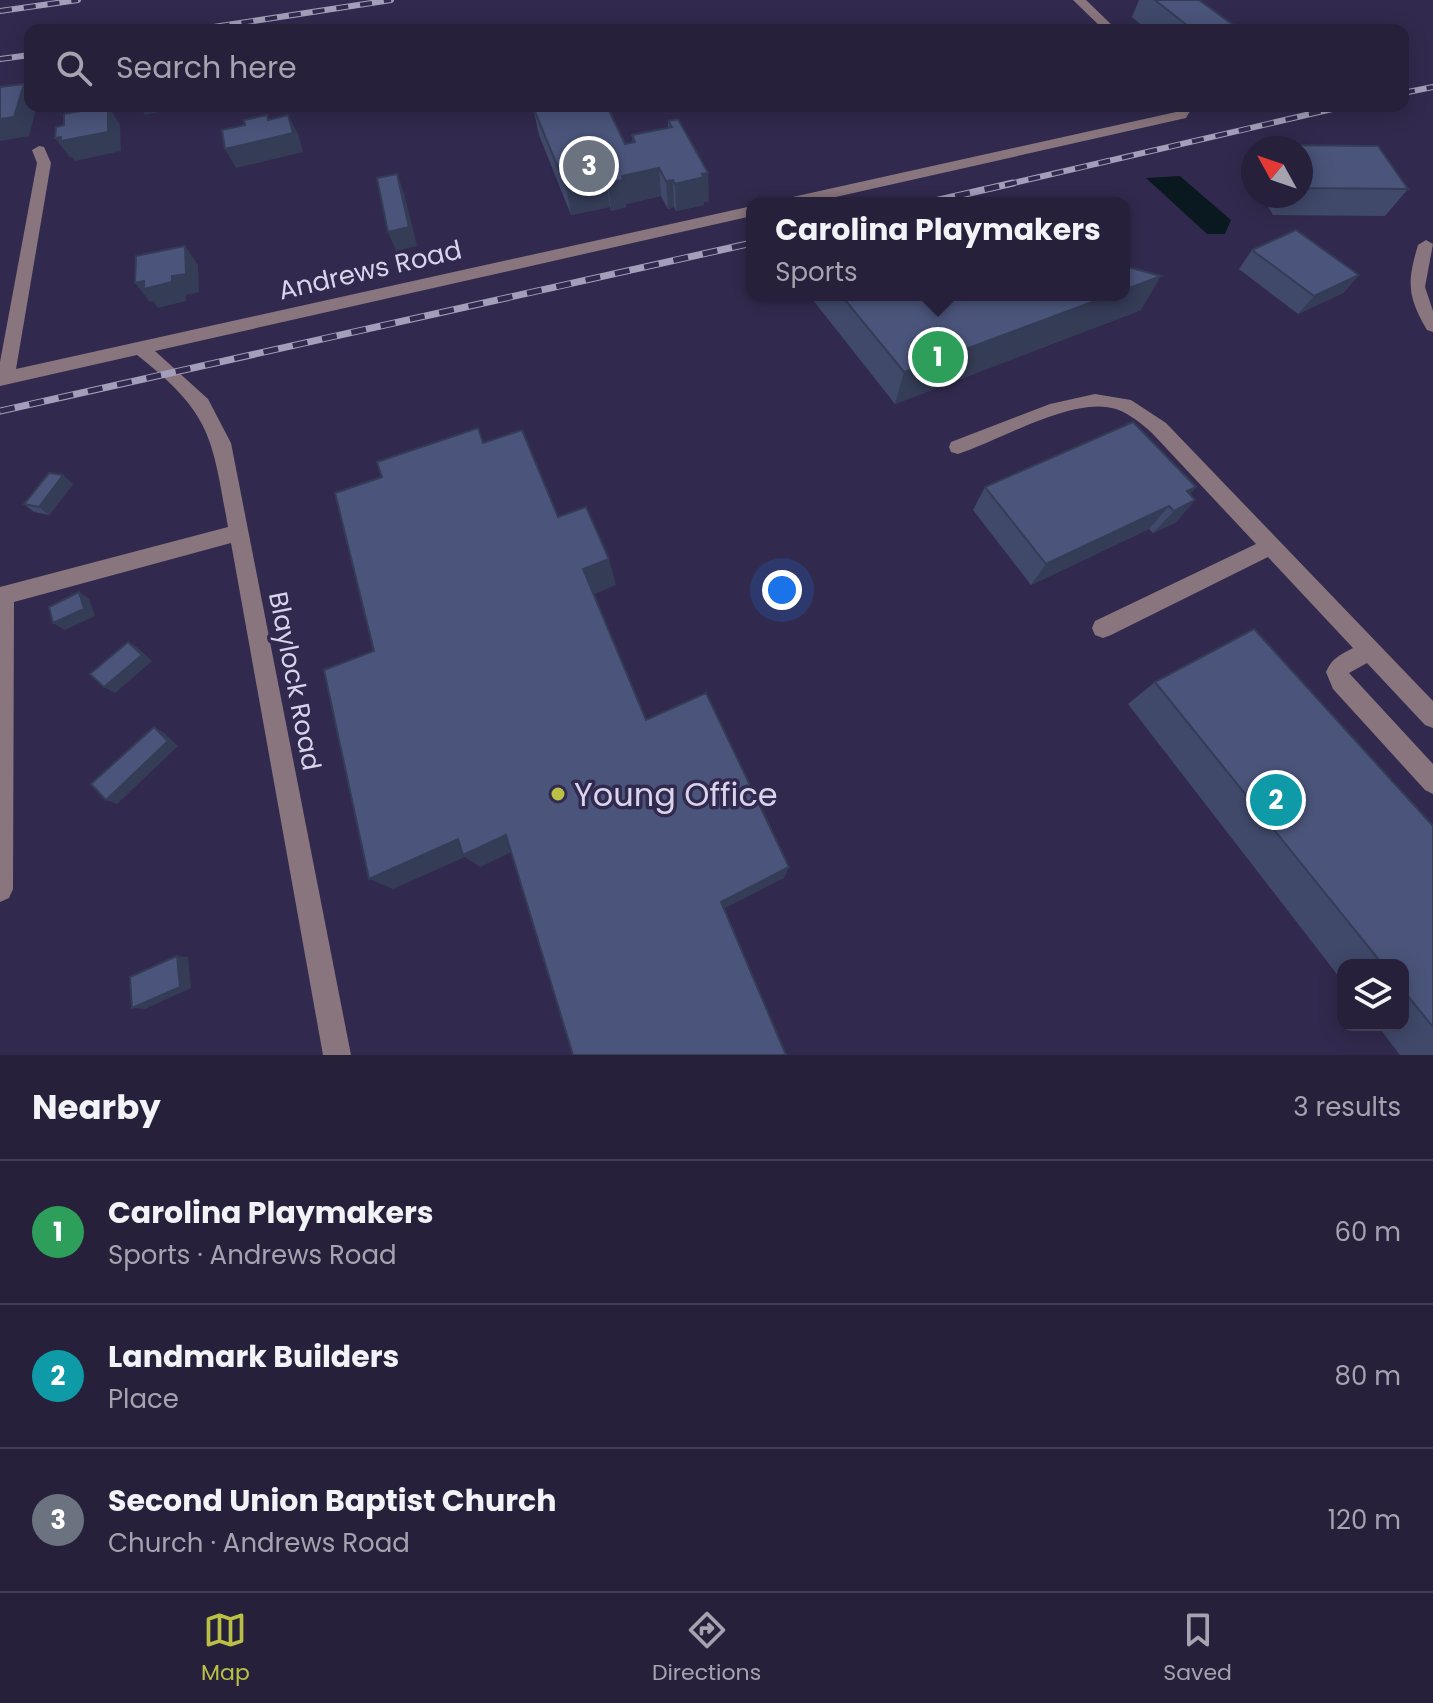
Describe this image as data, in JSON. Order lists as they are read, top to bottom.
{
  "streets": {
    "street": ["Andrews Road", "Blaylock Road"]
  },
  "crossings": [
    ["Andrews Road", "Blaylock Road"]
  ],
  "places": ["Young Office"],
  "north": "top left",
  "page": {
    "search": "Search here",
    "pins": ["3", "1", "2"],
    "popup": ["Carolina Playmakers", "Sports"],
    "heading": ["Nearby", "3 results"],
    "list": [
      {
        "mark": "1",
        "name": "Carolina Playmakers",
        "note": "Sports · Andrews Road",
        "value": "60 m"
      },
      {
        "mark": "2",
        "name": "Landmark Builders",
        "note": "Place",
        "value": "80 m"
      },
      {
        "mark": "3",
        "name": "Second Union Baptist Church",
        "note": "Church · Andrews Road",
        "value": "120 m"
      }
    ],
    "nav": ["Map", "Directions", "Saved"]
  }
}
